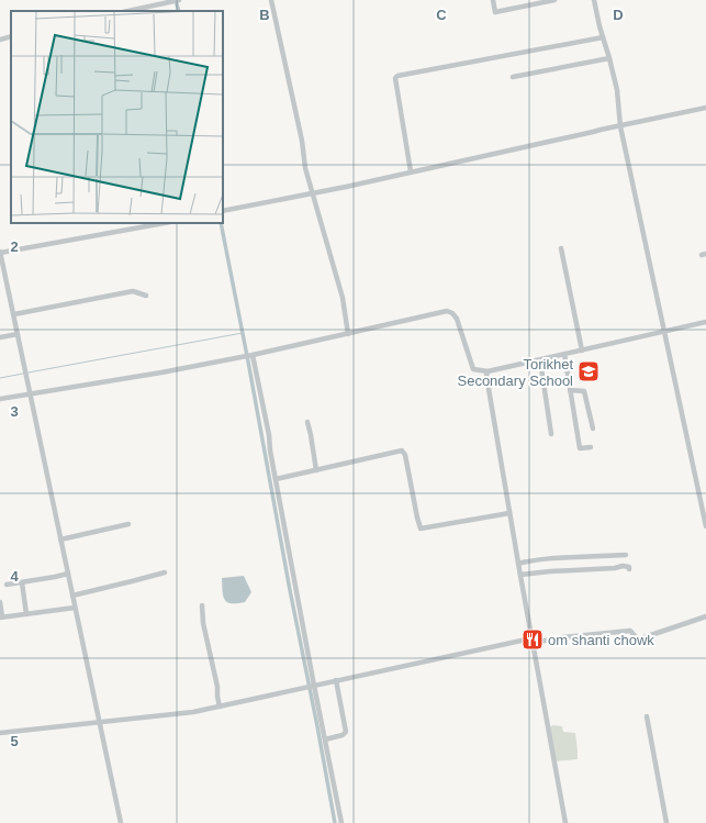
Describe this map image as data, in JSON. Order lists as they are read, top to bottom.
{
  "places": {
    "school or university": ["Torikhet Secondary School"],
    "restaurant": ["om shanti chowk"]
  },
  "grid": {
    "columns": ["B", "C", "D"],
    "rows": [
      "2",
      "3",
      "4",
      "5"
    ]
  }
}
